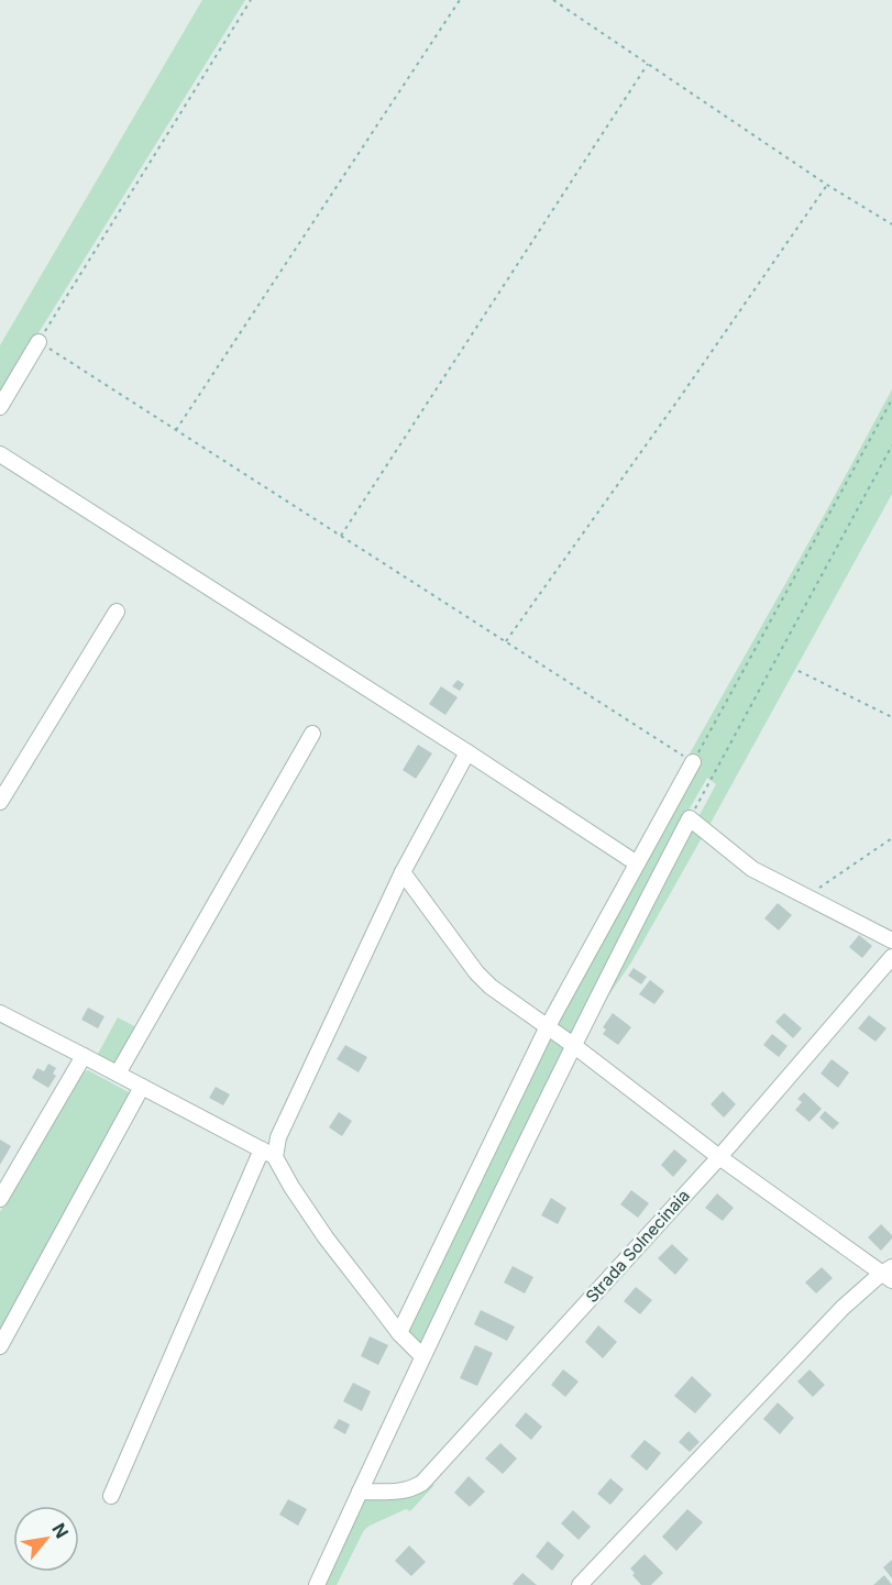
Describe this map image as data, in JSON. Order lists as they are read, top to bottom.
{
  "streets": {
    "street": ["Strada Solnecinaia"]
  },
  "north": "top right"
}
